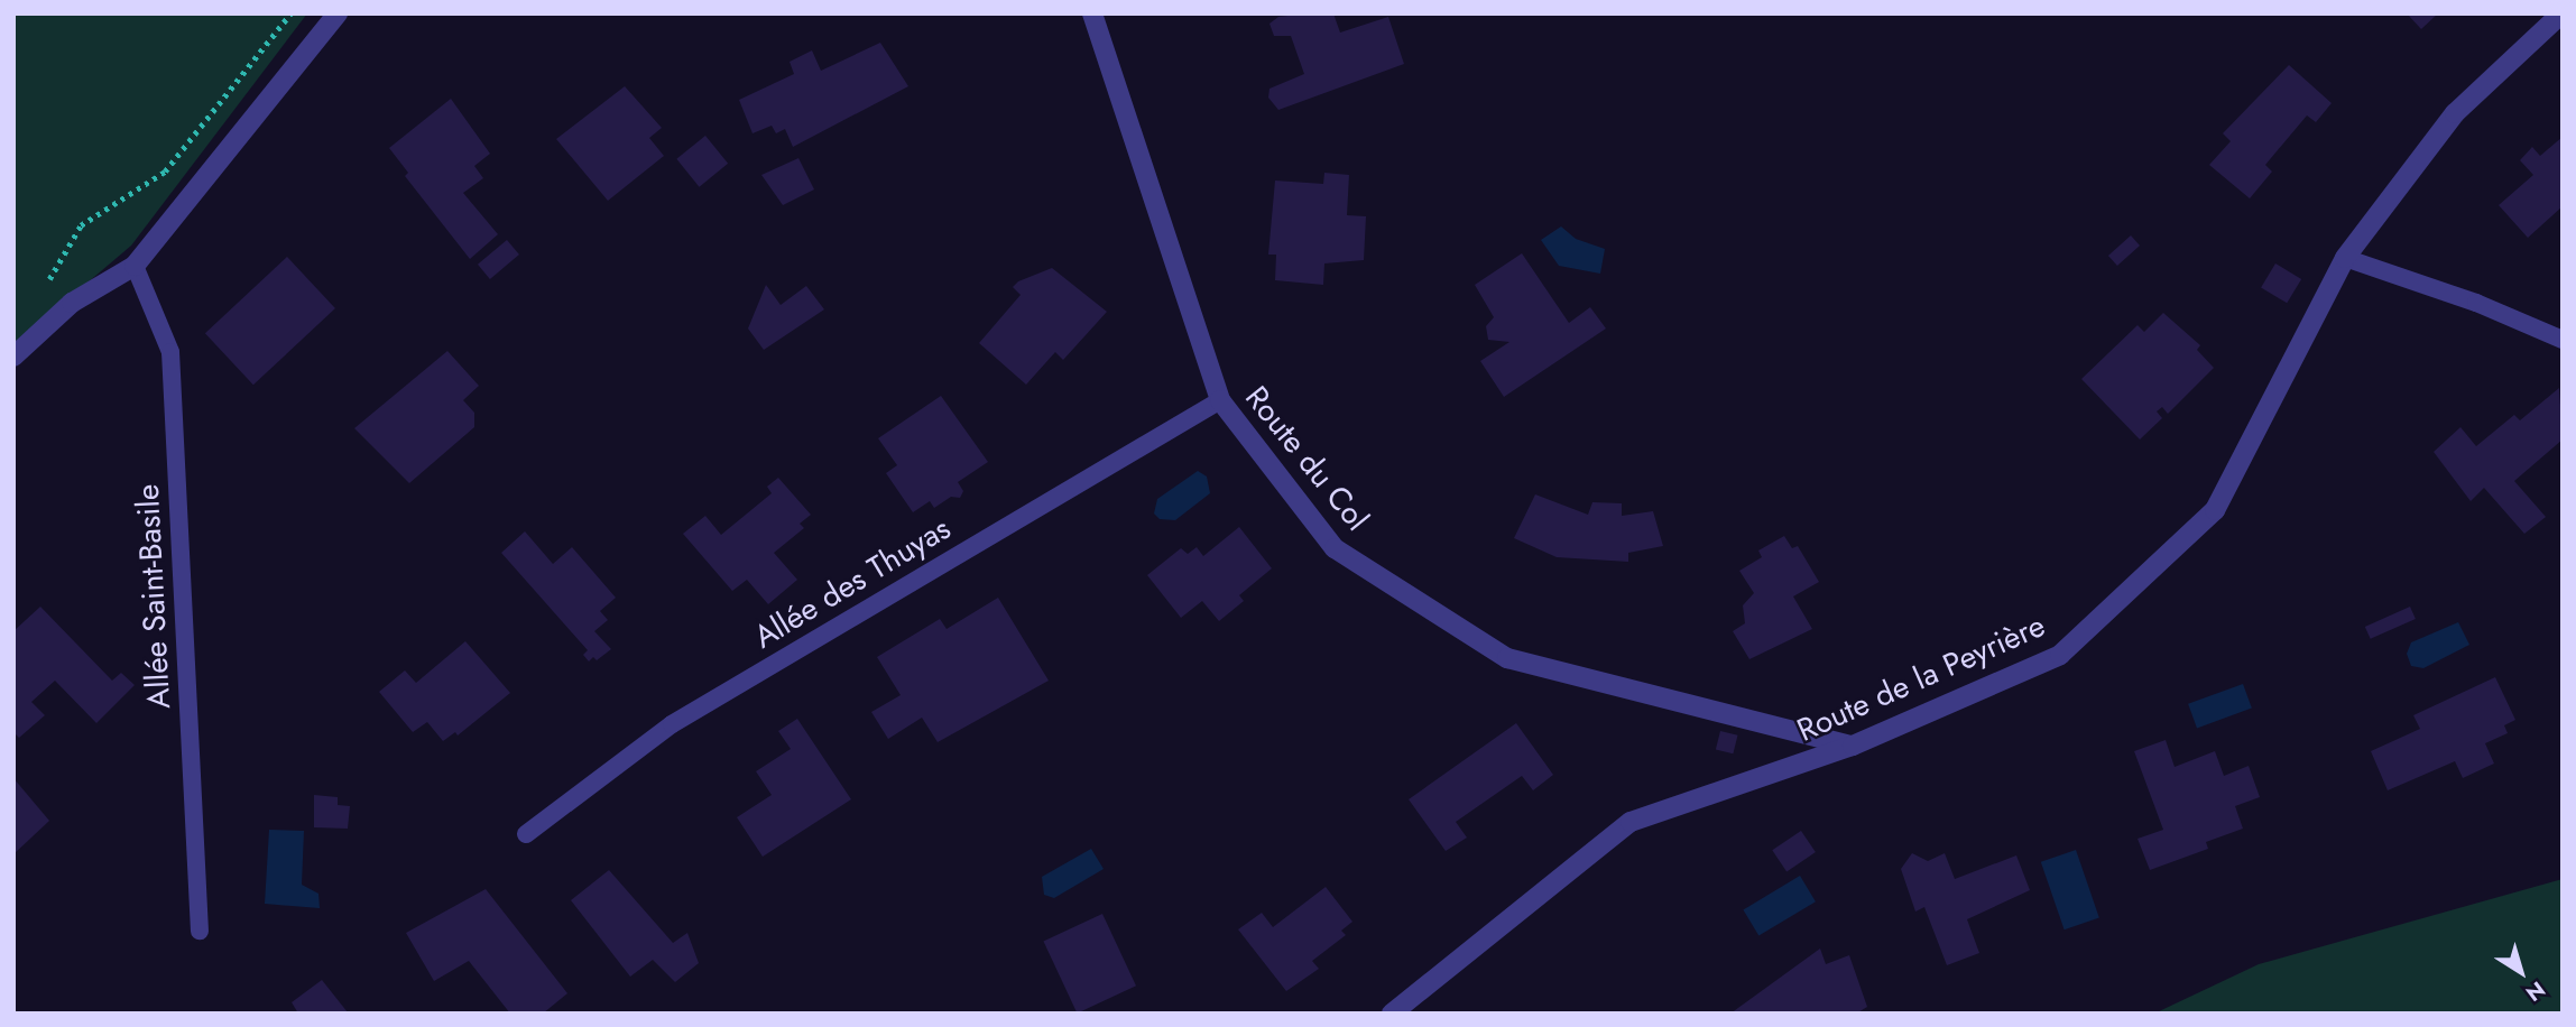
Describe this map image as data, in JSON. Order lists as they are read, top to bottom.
{
  "streets": {
    "street": ["Route du Col", "Route de la Peyrière"],
    "lane": ["Allée des Thuyas", "Allée Saint-Basile"]
  },
  "crossings": [
    ["Route du Col", "Allée des Thuyas"],
    ["Route du Col", "Route de la Peyrière"]
  ],
  "north": "bottom right"
}
